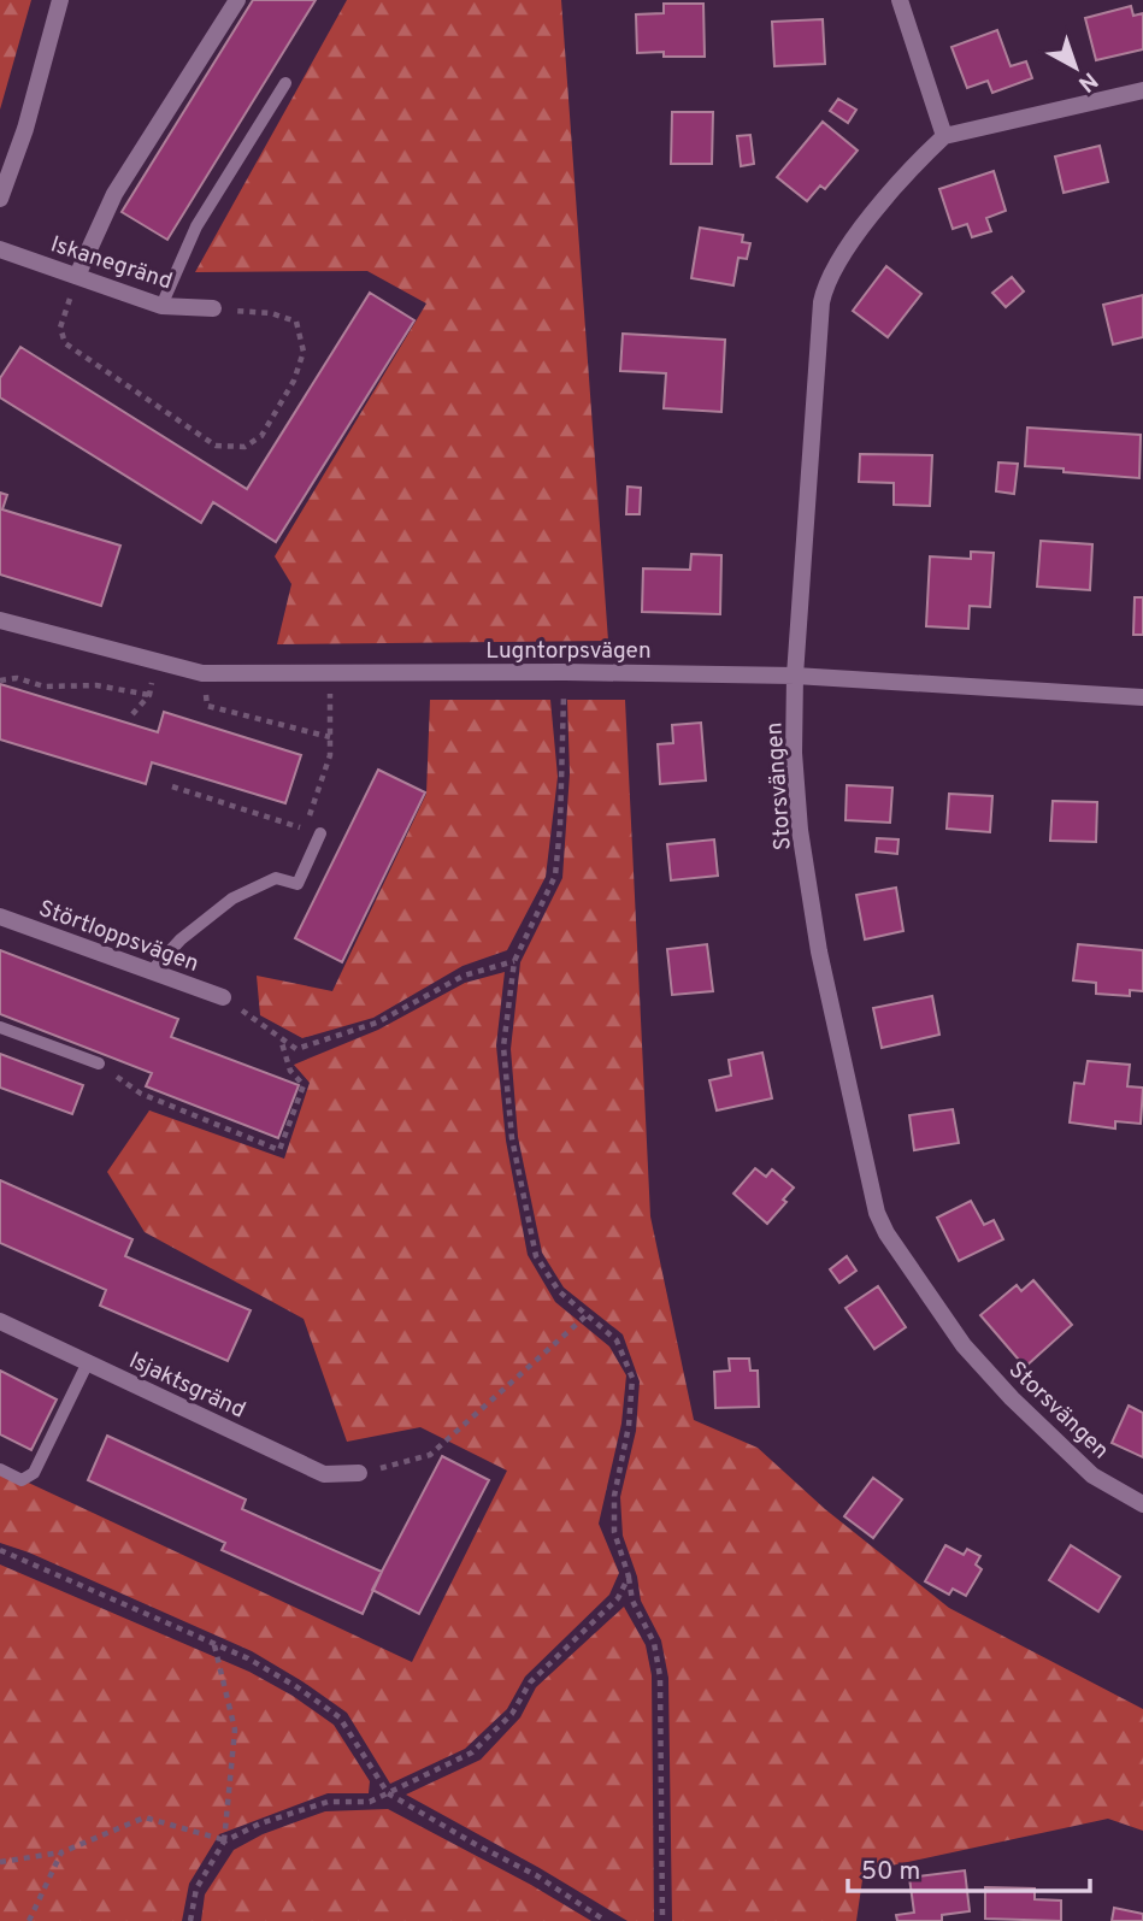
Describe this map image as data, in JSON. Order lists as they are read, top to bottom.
{
  "streets": {
    "street": [
      "Iskanegränd",
      "Lugntorpsvägen",
      "Storsvängen",
      "Störtloppsvägen",
      "Isjaktsgränd"
    ]
  },
  "crossings": [
    ["Lugntorpsvägen", "Storsvängen"]
  ],
  "scale_bar": "50 m",
  "north": "bottom right"
}
